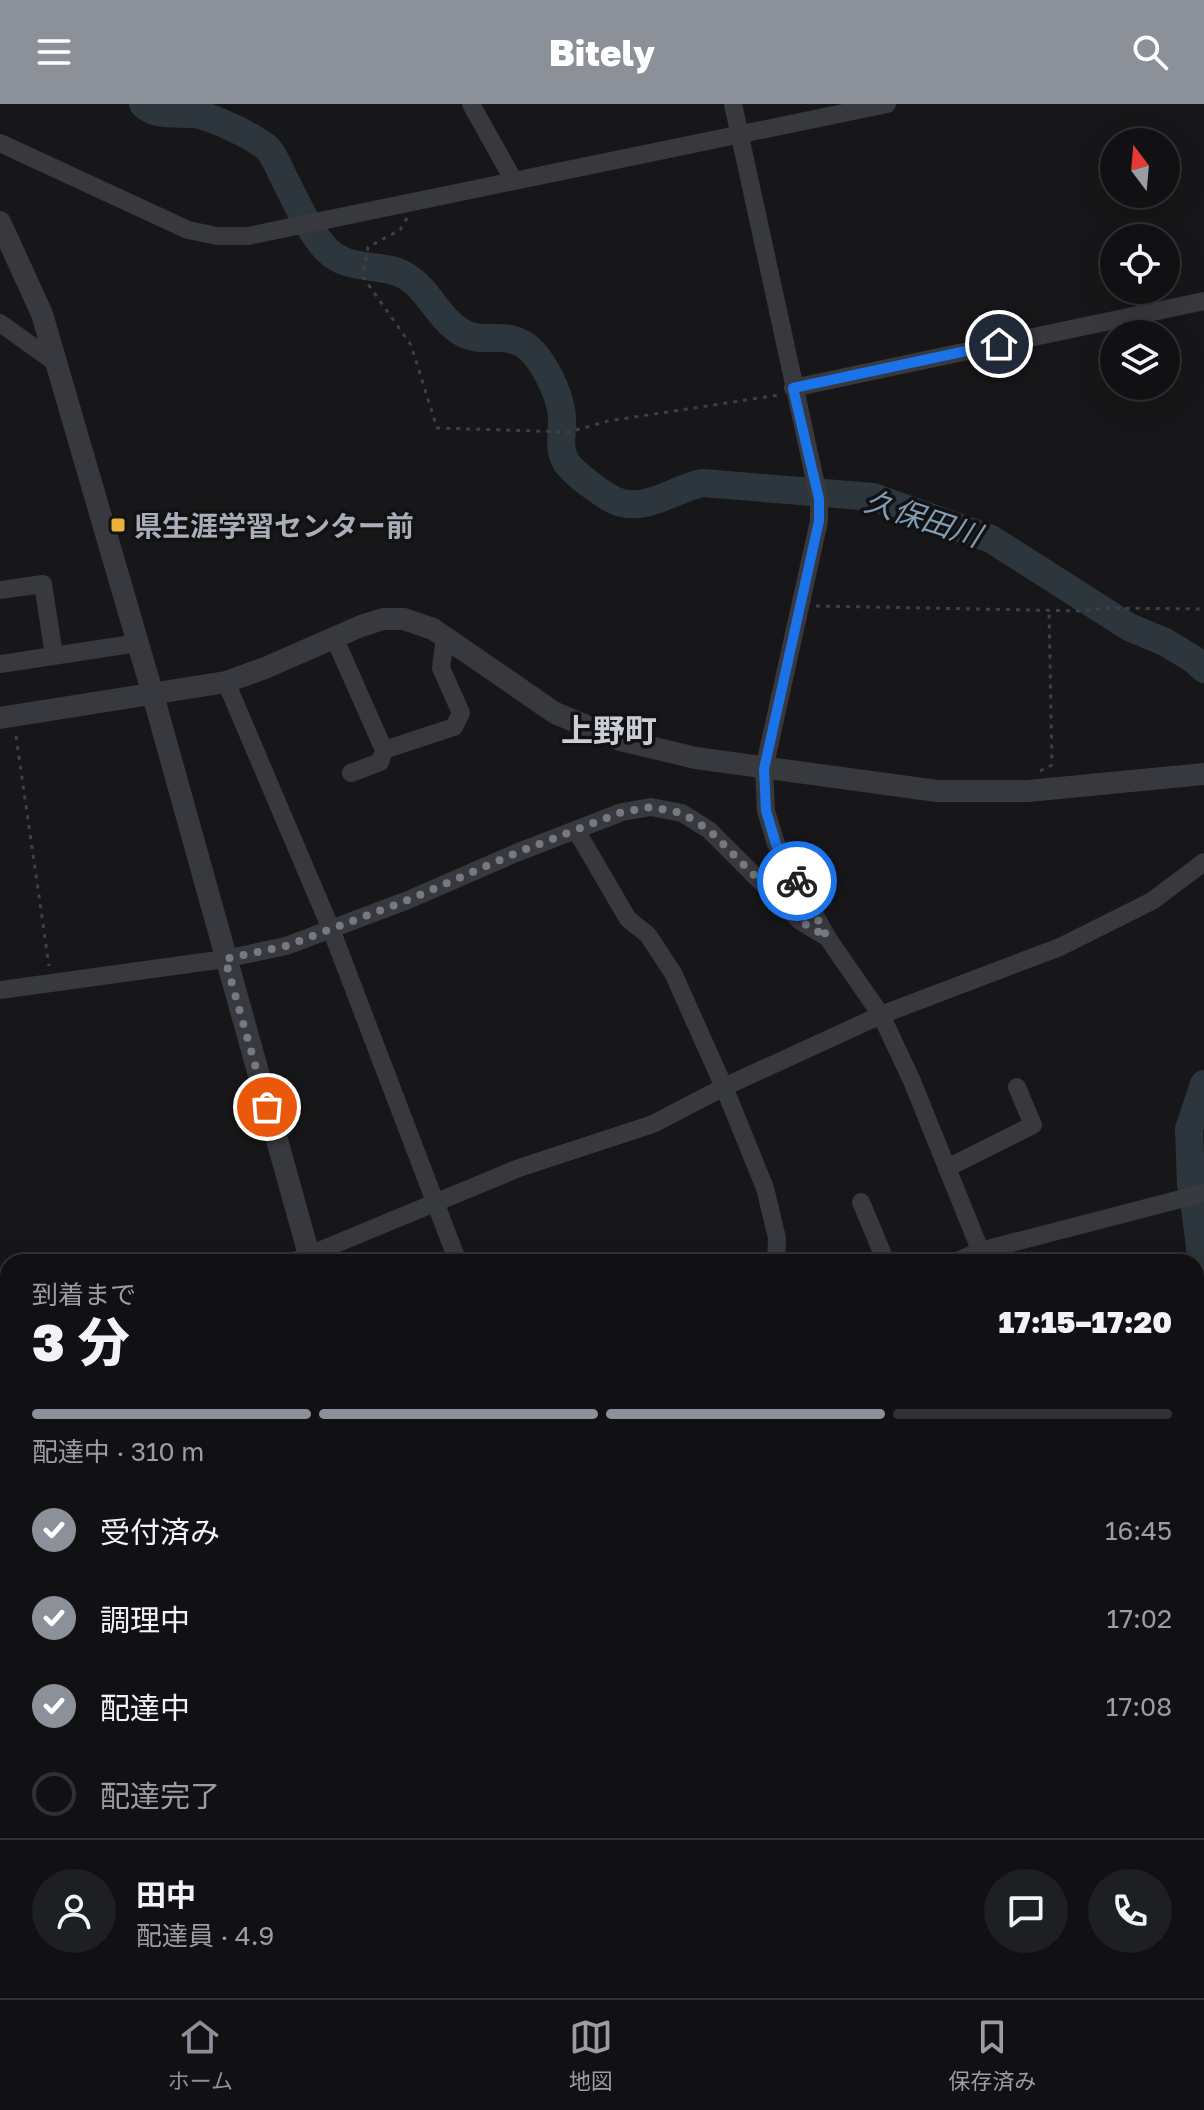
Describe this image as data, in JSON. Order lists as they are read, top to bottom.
{
  "districts": ["上野町"],
  "water": ["久保田川"],
  "places": {
    "transit": ["県生涯学習センター前"]
  },
  "north": "top",
  "page": {
    "header": "Bitely",
    "heading": ["3 分", "到着まで", "17:15–17:20"],
    "panel": ["田中", "配達員 · 4.9"],
    "bar": "配達中 · 310 m",
    "list": [
      ["受付済み", "16:45"],
      ["調理中", "17:02"],
      ["配達中", "17:08"],
      "配達完了"
    ],
    "tabs": ["ホーム", "地図", "保存済み"]
  }
}
